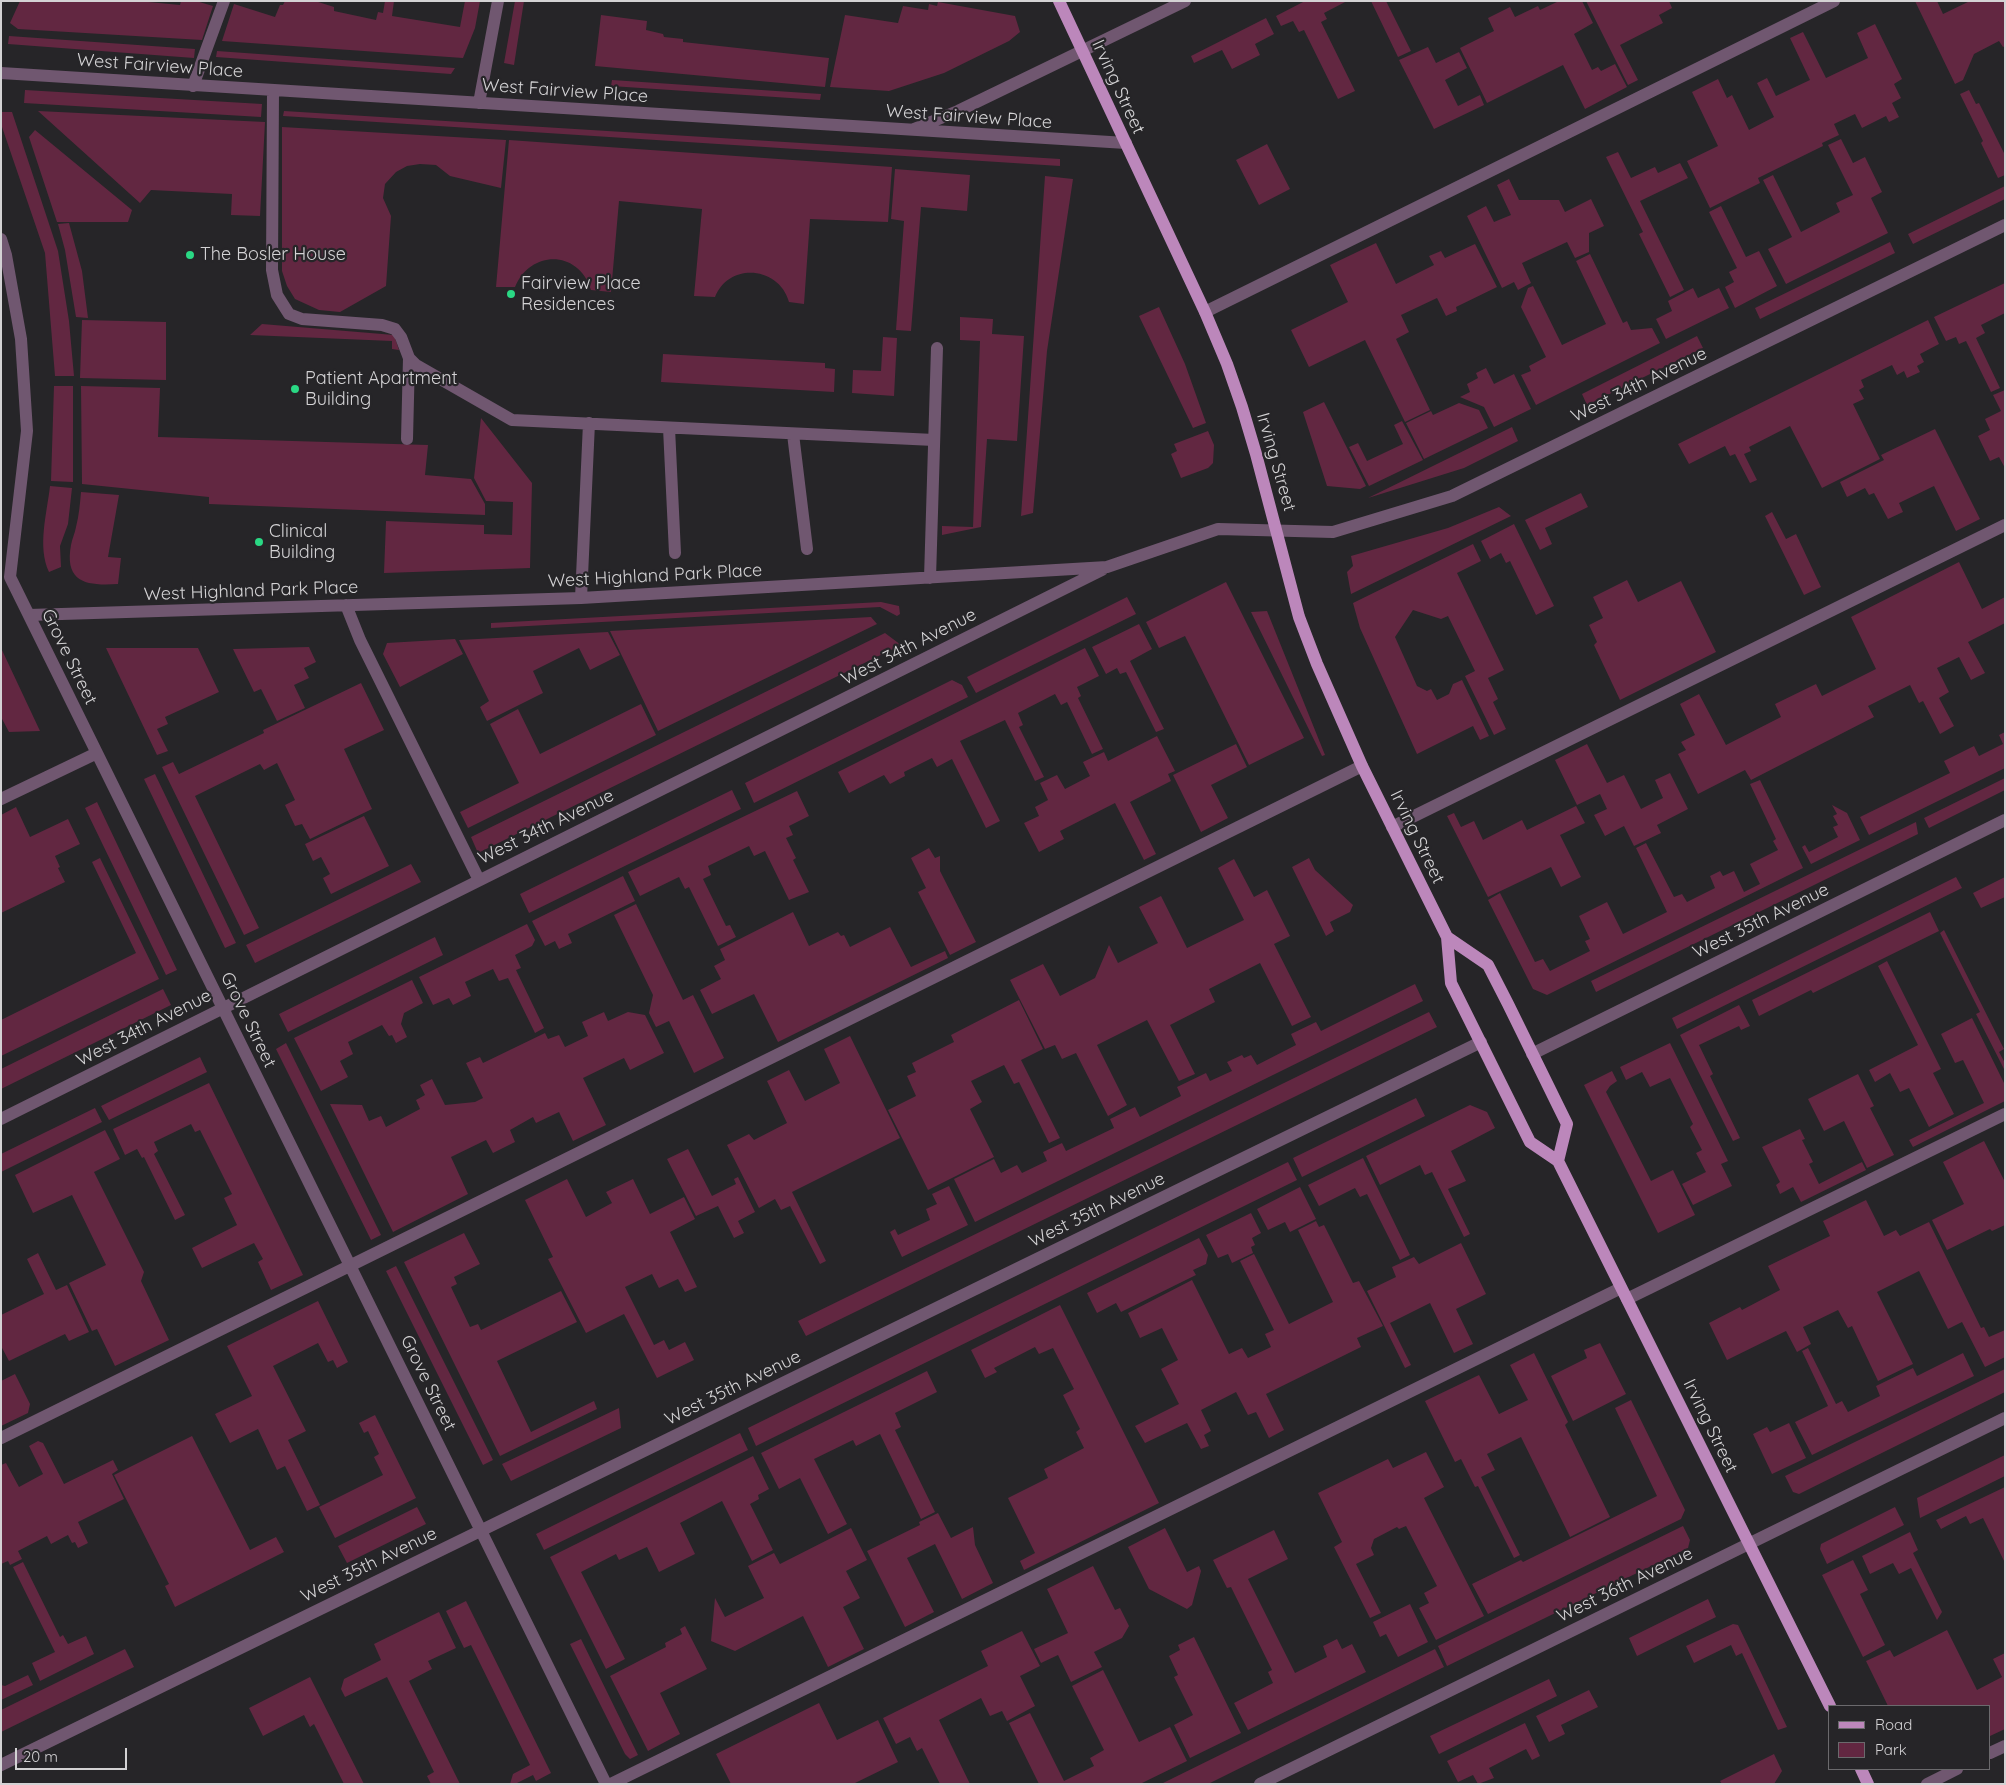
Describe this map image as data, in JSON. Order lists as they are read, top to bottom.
{
  "streets": {
    "main road": ["Irving Street"],
    "street": [
      "West Fairview Place",
      "West 34th Avenue",
      "West Highland Park Place",
      "Grove Street",
      "West 35th Avenue",
      "West 36th Avenue"
    ]
  },
  "crossings": [
    ["West Fairview Place", "Irving Street"],
    ["Irving Street", "West 34th Avenue"],
    ["Irving Street", "West Highland Park Place"],
    ["Irving Street", "West 35th Avenue"],
    ["Irving Street", "West 36th Avenue"],
    ["West 34th Avenue", "West Highland Park Place"],
    ["West 34th Avenue", "Grove Street"],
    ["West Highland Park Place", "Grove Street"],
    ["Grove Street", "West 35th Avenue"]
  ],
  "places": [
    "The Bosler House",
    "Fairview Place Residences",
    "Patient Apartment Building",
    "Clinical Building"
  ],
  "legend": ["Road", "Park"],
  "scale_bar": "20 m"
}
